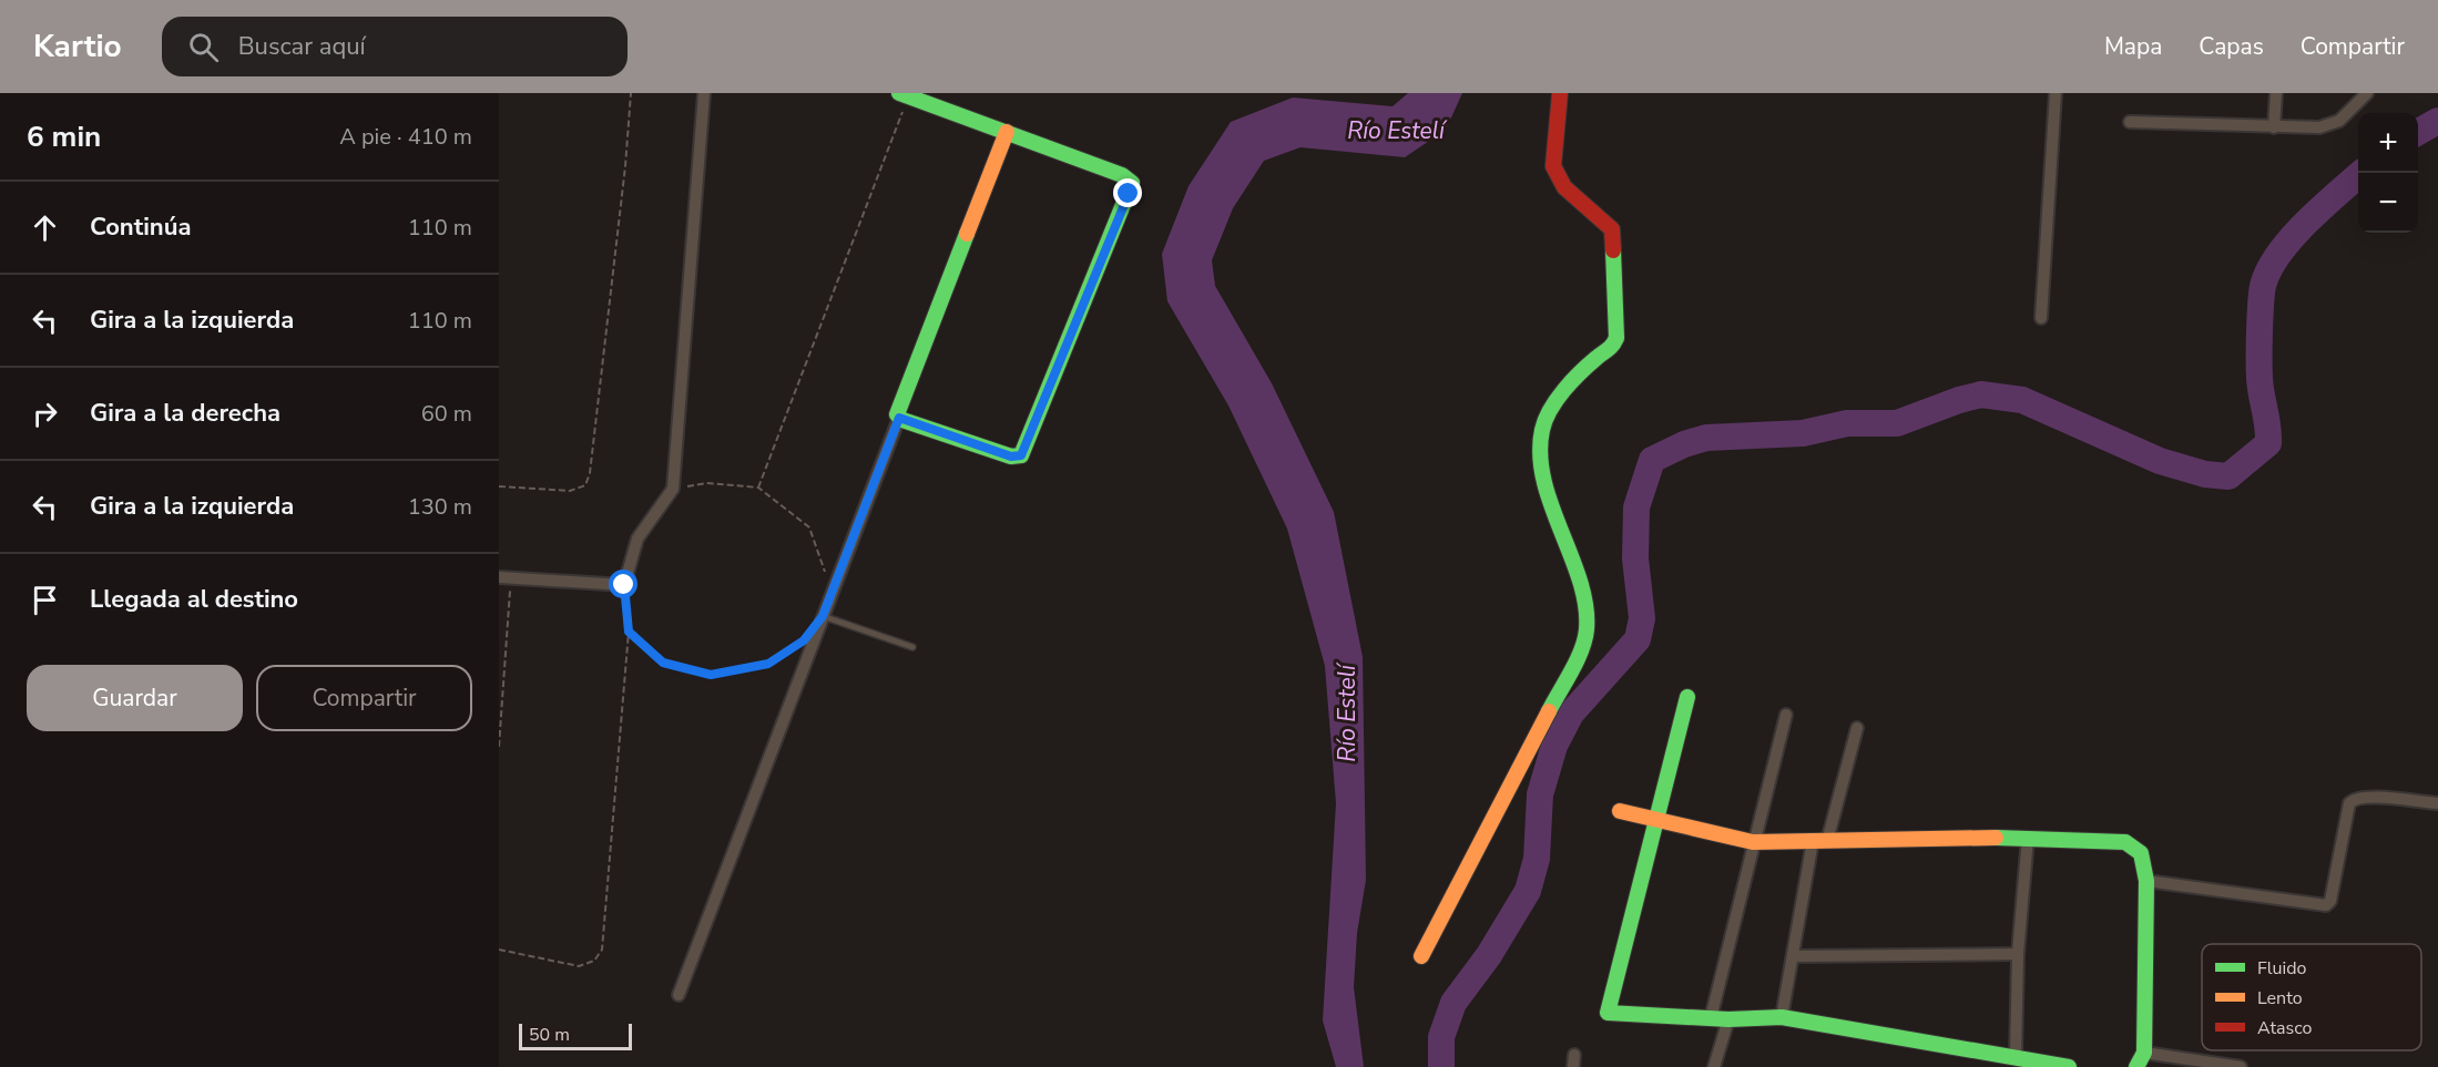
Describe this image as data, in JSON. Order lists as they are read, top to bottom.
{
  "water": ["Río Estelí"],
  "legend": ["Fluido", "Lento", "Atasco"],
  "scale_bar": "50 m",
  "page": {
    "header": "Kartio",
    "search": "Buscar aquí",
    "nav": ["Mapa", "Capas", "Compartir"],
    "heading": ["6 min", "A pie · 410 m"],
    "map_buttons": ["+", "−"],
    "list": [
      ["Continúa", "110 m"],
      ["Gira a la izquierda", "110 m"],
      ["Gira a la derecha", "60 m"],
      ["Gira a la izquierda", "130 m"],
      "Llegada al destino"
    ],
    "buttons": ["Guardar", "Compartir"],
    "scale": "50 m"
  }
}
